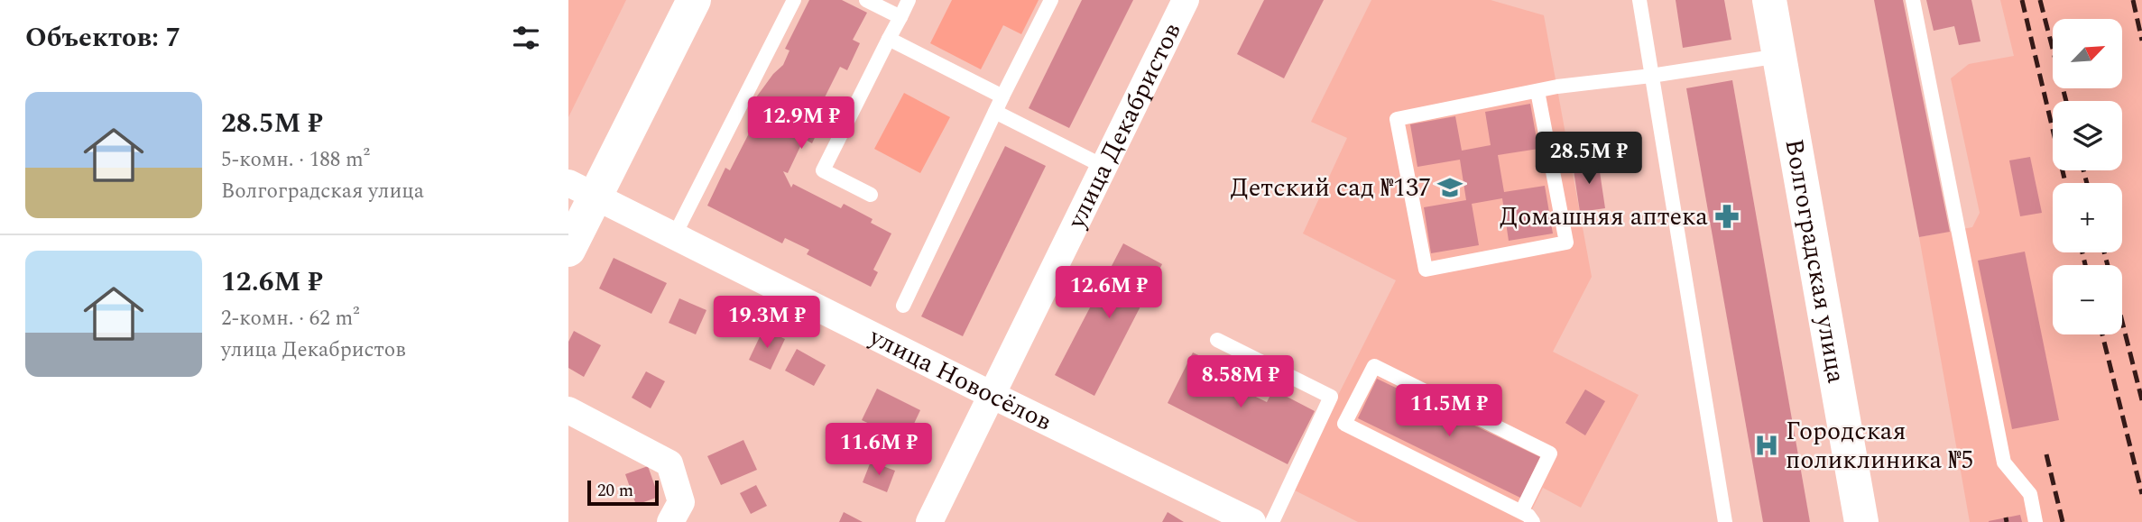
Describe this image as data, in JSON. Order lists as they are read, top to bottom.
{
  "streets": {
    "street": ["улица Декабристов", "Волгоградская улица", "улица Новосёлов"]
  },
  "crossings": [
    ["улица Декабристов", "улица Новосёлов"]
  ],
  "places": {
    "school or university": ["Детский сад №137"],
    "pharmacy": ["Домашняя аптека"],
    "hospital": ["Городская поликлиника №5"]
  },
  "scale_bar": "20 m",
  "north": "top right",
  "page": {
    "heading": "Объектов: 7",
    "map_buttons": ["+", "−"],
    "list": [
      {
        "name": "28.5M ₽",
        "note": "5-комн. · 188 m² · Волгоградская улица"
      },
      {
        "name": "12.6M ₽",
        "note": "2-комн. · 62 m² · улица Декабристов"
      }
    ],
    "price": [
      "12.9M ₽",
      "28.5M ₽",
      "12.6M ₽",
      "19.3M ₽",
      "8.58M ₽",
      "11.5M ₽",
      "11.6M ₽"
    ],
    "scale": "20 m"
  }
}
